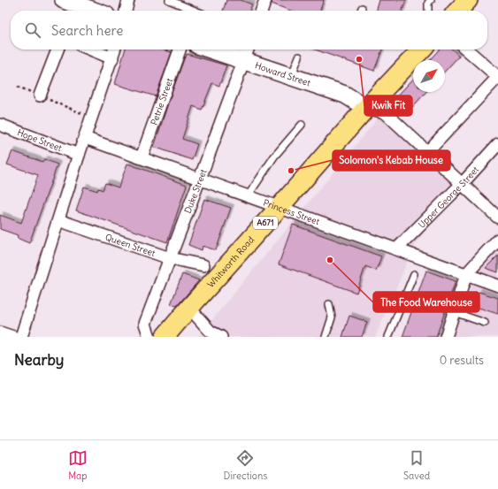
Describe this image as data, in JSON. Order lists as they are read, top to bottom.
{
  "streets": {
    "main road": ["A671", "Whitworth Road"],
    "street": [
      "Howard Street",
      "Petrie Street",
      "Hope Street",
      "Duke Street",
      "Upper George Street",
      "Princess Street",
      "Queen Street"
    ]
  },
  "crossings": [
    ["Howard Street", "Duke Street"],
    ["Howard Street", "Whitworth Road"],
    ["Petrie Street", "Princess Street"],
    ["Duke Street", "Princess Street"],
    ["Duke Street", "Queen Street"],
    ["Upper George Street", "Princess Street"],
    ["Princess Street", "Whitworth Road"]
  ],
  "places": ["Kwik Fit", "Solomon's Kebab House", "The Food Warehouse"],
  "north": "top right",
  "page": {
    "search": "Search here",
    "heading": ["Nearby", "0 results"],
    "nav": ["Map", "Directions", "Saved"]
  }
}
